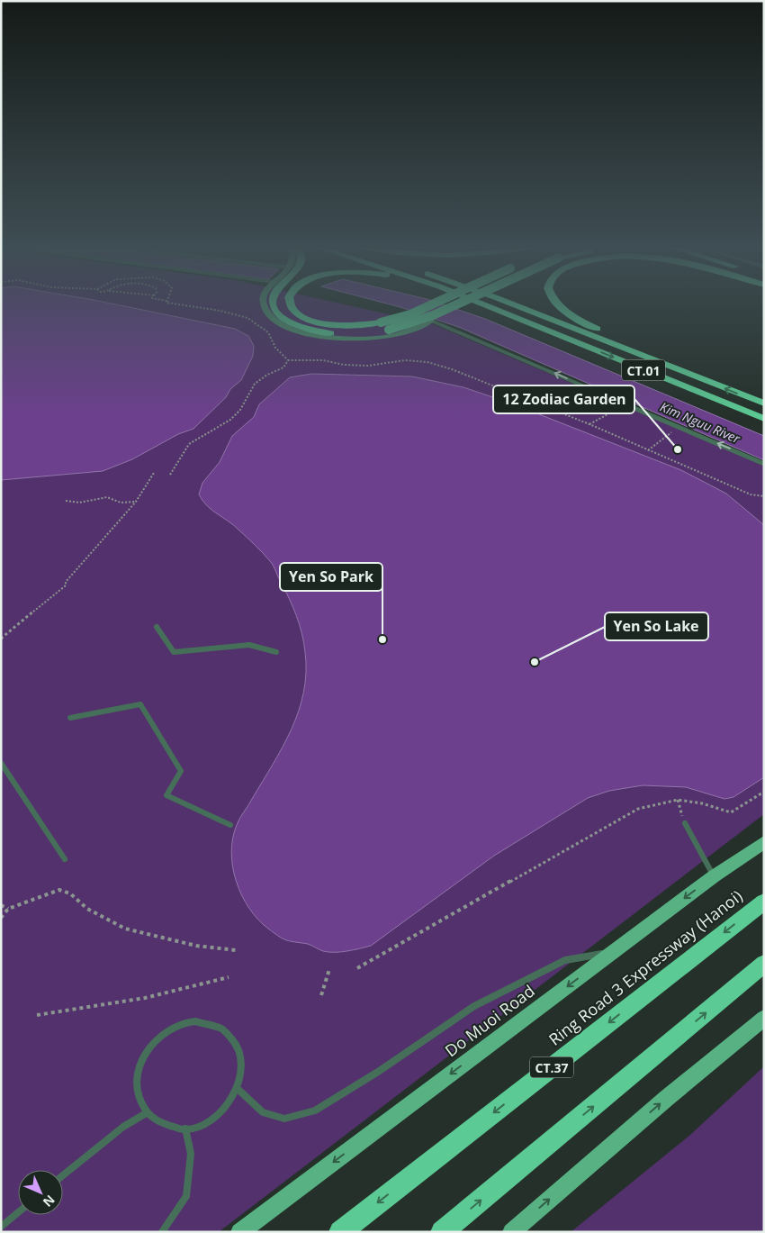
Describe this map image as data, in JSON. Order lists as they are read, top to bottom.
{
  "streets": {
    "highway": ["CT.01", "Ring Road 3 Expressway (Hanoi)", "CT.37"],
    "main road": ["Do Muoi Road"]
  },
  "one_way": ["Do Muoi Road"],
  "water": ["Kim Nguu River"],
  "places": ["12 Zodiac Garden", "Yen So Park", "Yen So Lake"],
  "north": "bottom right"
}
